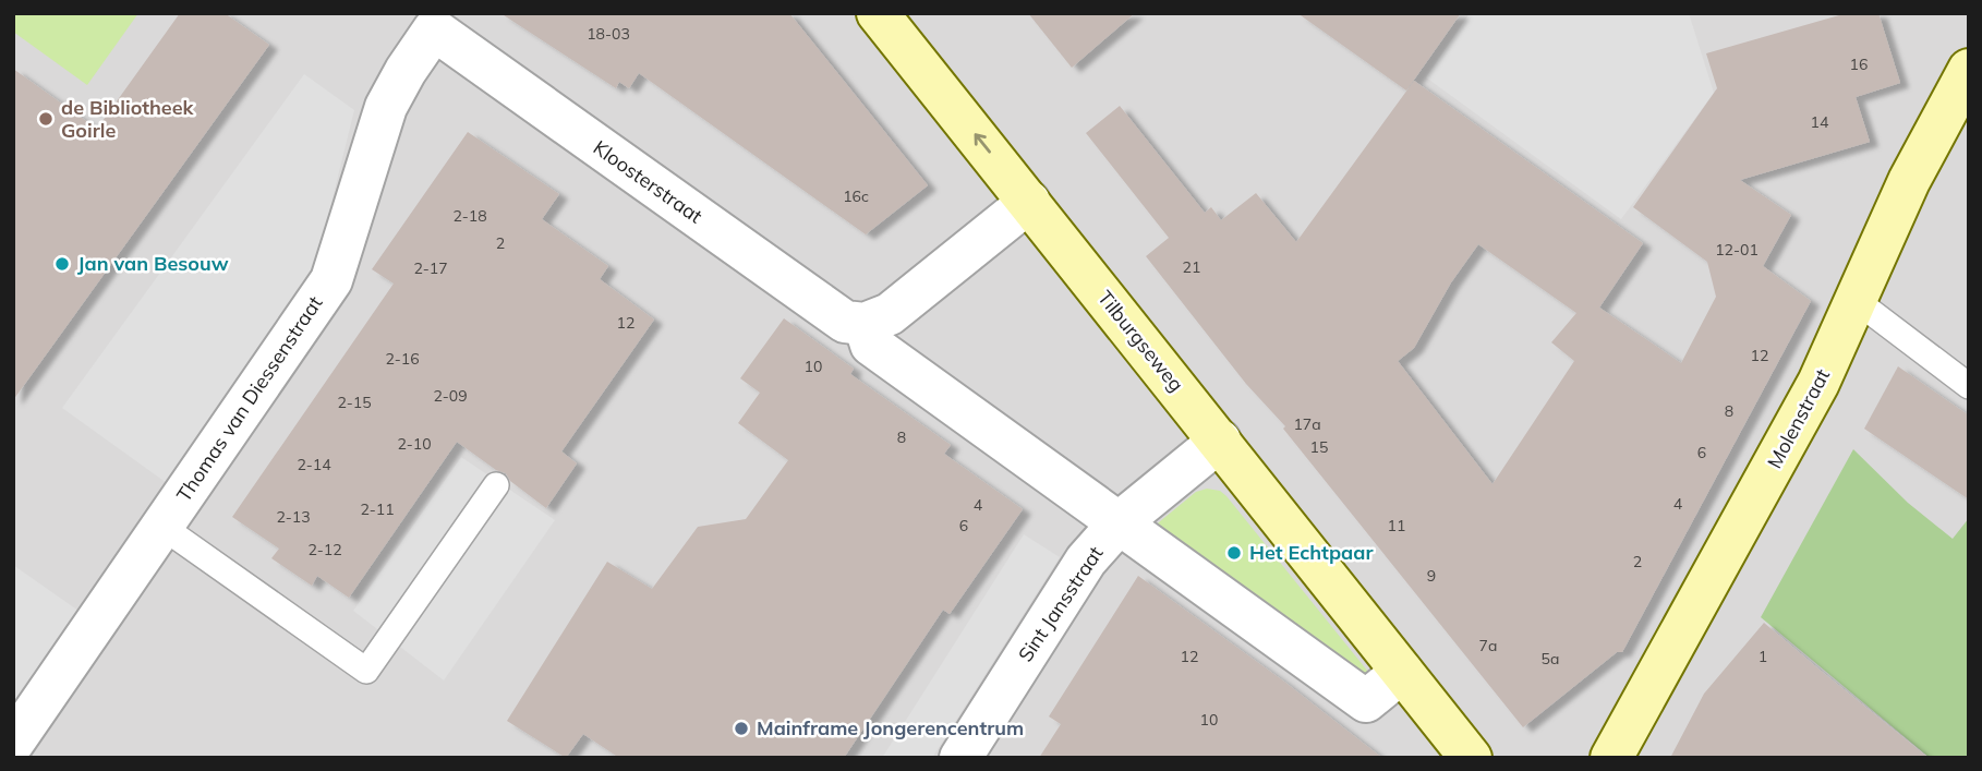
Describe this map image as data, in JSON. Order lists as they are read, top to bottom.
{
  "streets": {
    "street": [
      "Kloosterstraat",
      "Tilburgseweg",
      "Thomas van Diessenstraat",
      "Molenstraat",
      "Sint Jansstraat"
    ]
  },
  "crossings": [
    ["Kloosterstraat", "Thomas van Diessenstraat"],
    ["Tilburgseweg", "Sint Jansstraat"]
  ],
  "places": [
    "de Bibliotheek Goirle",
    "Jan van Besouw",
    "Het Echtpaar",
    "Mainframe Jongerencentrum"
  ],
  "house_numbers": [
    "18-03",
    "16",
    "14",
    "16c",
    "2-18",
    "2",
    "12-01",
    "21",
    "2-17",
    "12",
    "12",
    "2-16",
    "10",
    "2-09",
    "2-15",
    "8",
    "17a",
    "8",
    "2-10",
    "15",
    "6",
    "2-14",
    "4",
    "4",
    "2-11",
    "2-13",
    "6",
    "11",
    "2-12",
    "2",
    "9",
    "7a",
    "12",
    "1",
    "5a",
    "10"
  ]
}
